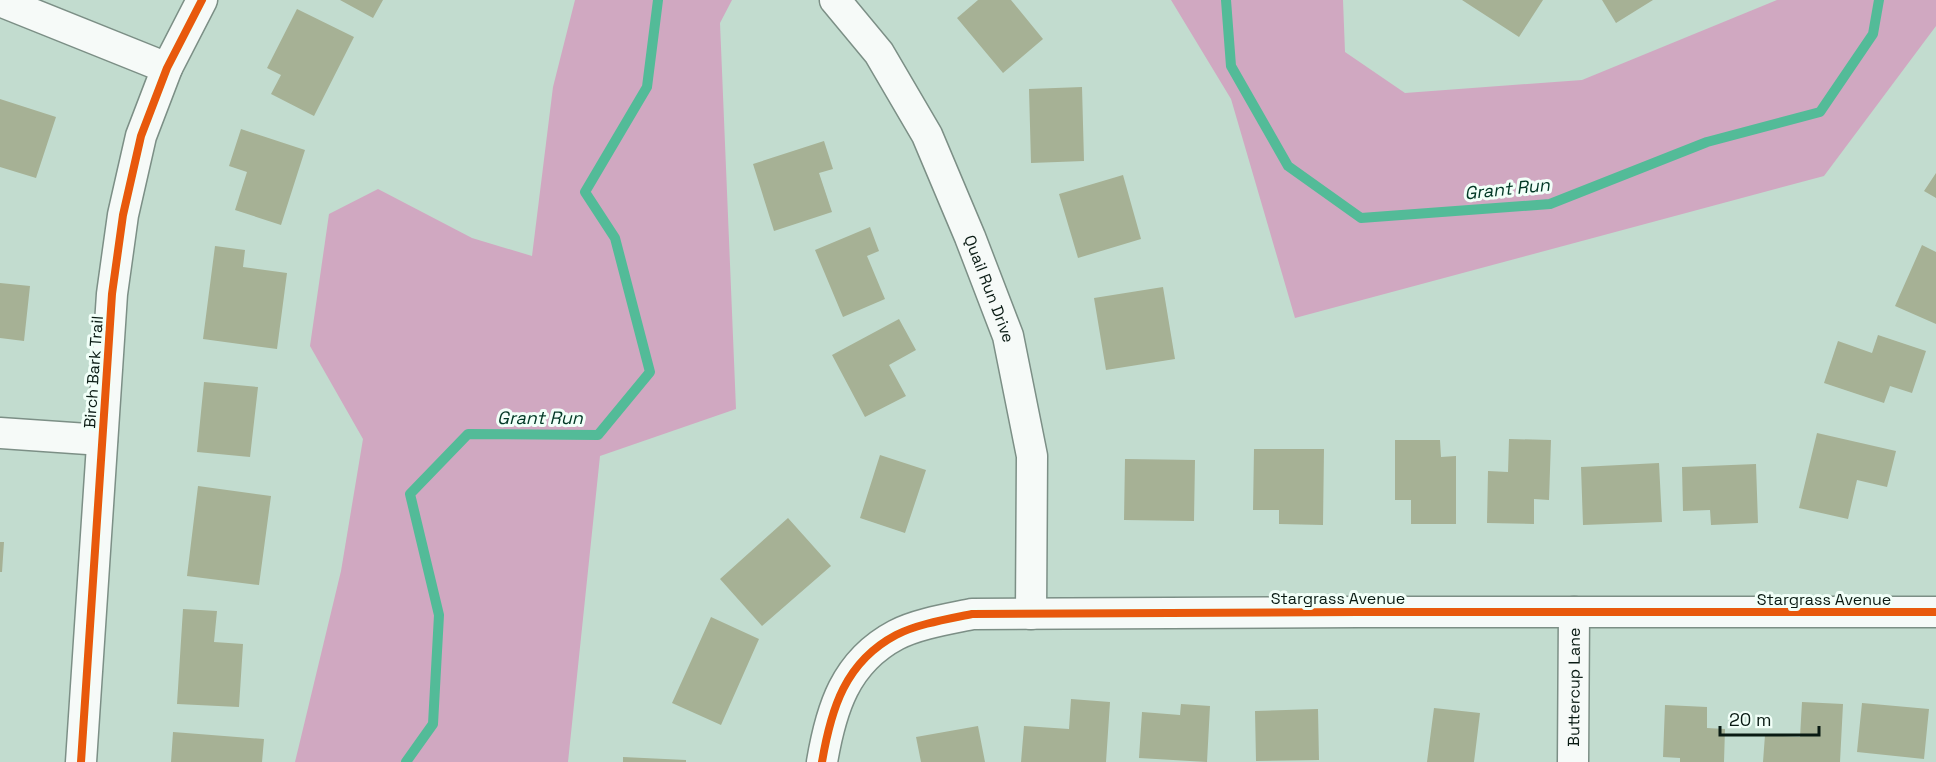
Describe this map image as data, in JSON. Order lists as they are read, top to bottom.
{
  "streets": {
    "street": [
      "Quail Run Drive",
      "Birch Bark Trail",
      "Stargrass Avenue",
      "Buttercup Lane"
    ]
  },
  "crossings": [
    ["Quail Run Drive", "Stargrass Avenue"],
    ["Stargrass Avenue", "Buttercup Lane"]
  ],
  "water": ["Grant Run"],
  "scale_bar": "20 m"
}
